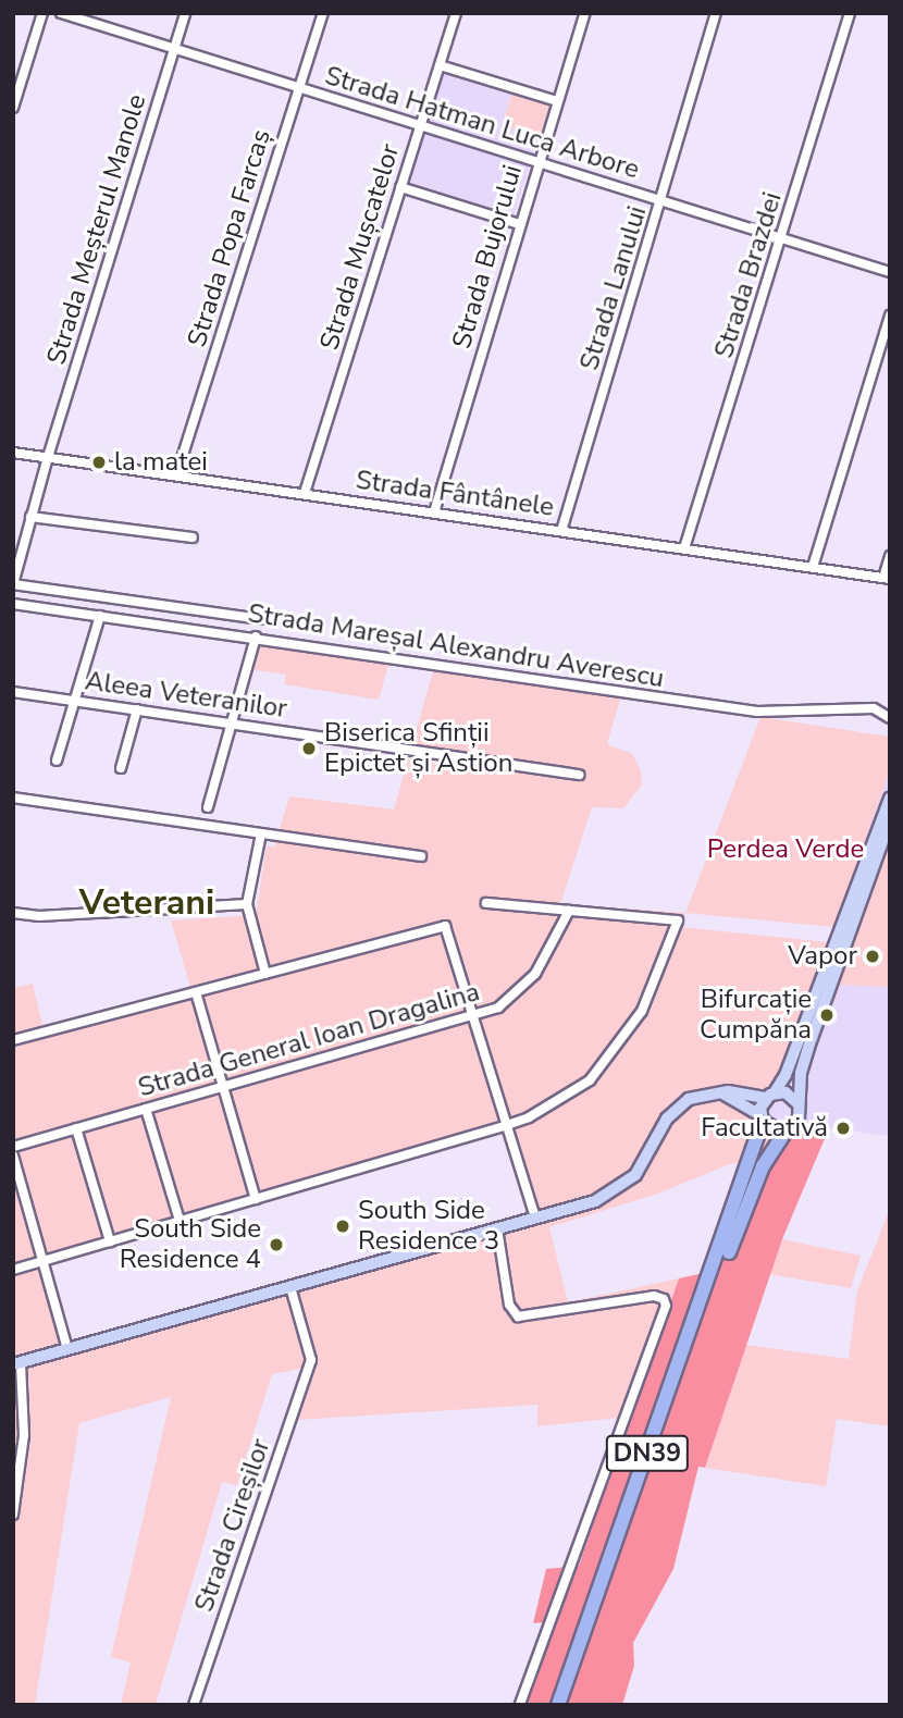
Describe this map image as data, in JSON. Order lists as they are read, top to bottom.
{
  "streets": {
    "highway": ["DN39"],
    "street": [
      "Strada Hatman Luca Arbore",
      "Strada Meșterul Manole",
      "Strada Popa Farcaș",
      "Strada Mușcatelor",
      "Strada Bujorului",
      "Strada Brazdei",
      "Strada Lanului",
      "Strada Fântânele",
      "Strada Mareșal Alexandru Averescu",
      "Aleea Veteranilor",
      "Strada General Ioan Dragalina",
      "Strada Cireșilor"
    ]
  },
  "crossings": [
    ["Strada Hatman Luca Arbore", "Strada Meșterul Manole"],
    ["Strada Hatman Luca Arbore", "Strada Popa Farcaș"],
    ["Strada Hatman Luca Arbore", "Strada Mușcatelor"],
    ["Strada Hatman Luca Arbore", "Strada Bujorului"],
    ["Strada Hatman Luca Arbore", "Strada Brazdei"],
    ["Strada Hatman Luca Arbore", "Strada Lanului"],
    ["Strada Meșterul Manole", "Strada Fântânele"],
    ["Strada Meșterul Manole", "Strada Mareșal Alexandru Averescu"],
    ["Strada Popa Farcaș", "Strada Fântânele"],
    ["Strada Mușcatelor", "Strada Fântânele"],
    ["Strada Bujorului", "Strada Fântânele"],
    ["Strada Brazdei", "Strada Fântânele"],
    ["Strada Lanului", "Strada Fântânele"]
  ],
  "districts": ["Veterani"],
  "parks": ["Perdea Verde"],
  "places": [
    "la matei",
    "Biserica Sfinții Epictet și Astion",
    "Vapor",
    "Bifurcație Cumpăna",
    "Facultativă",
    "South Side Residence 3",
    "South Side Residence 4"
  ]
}
